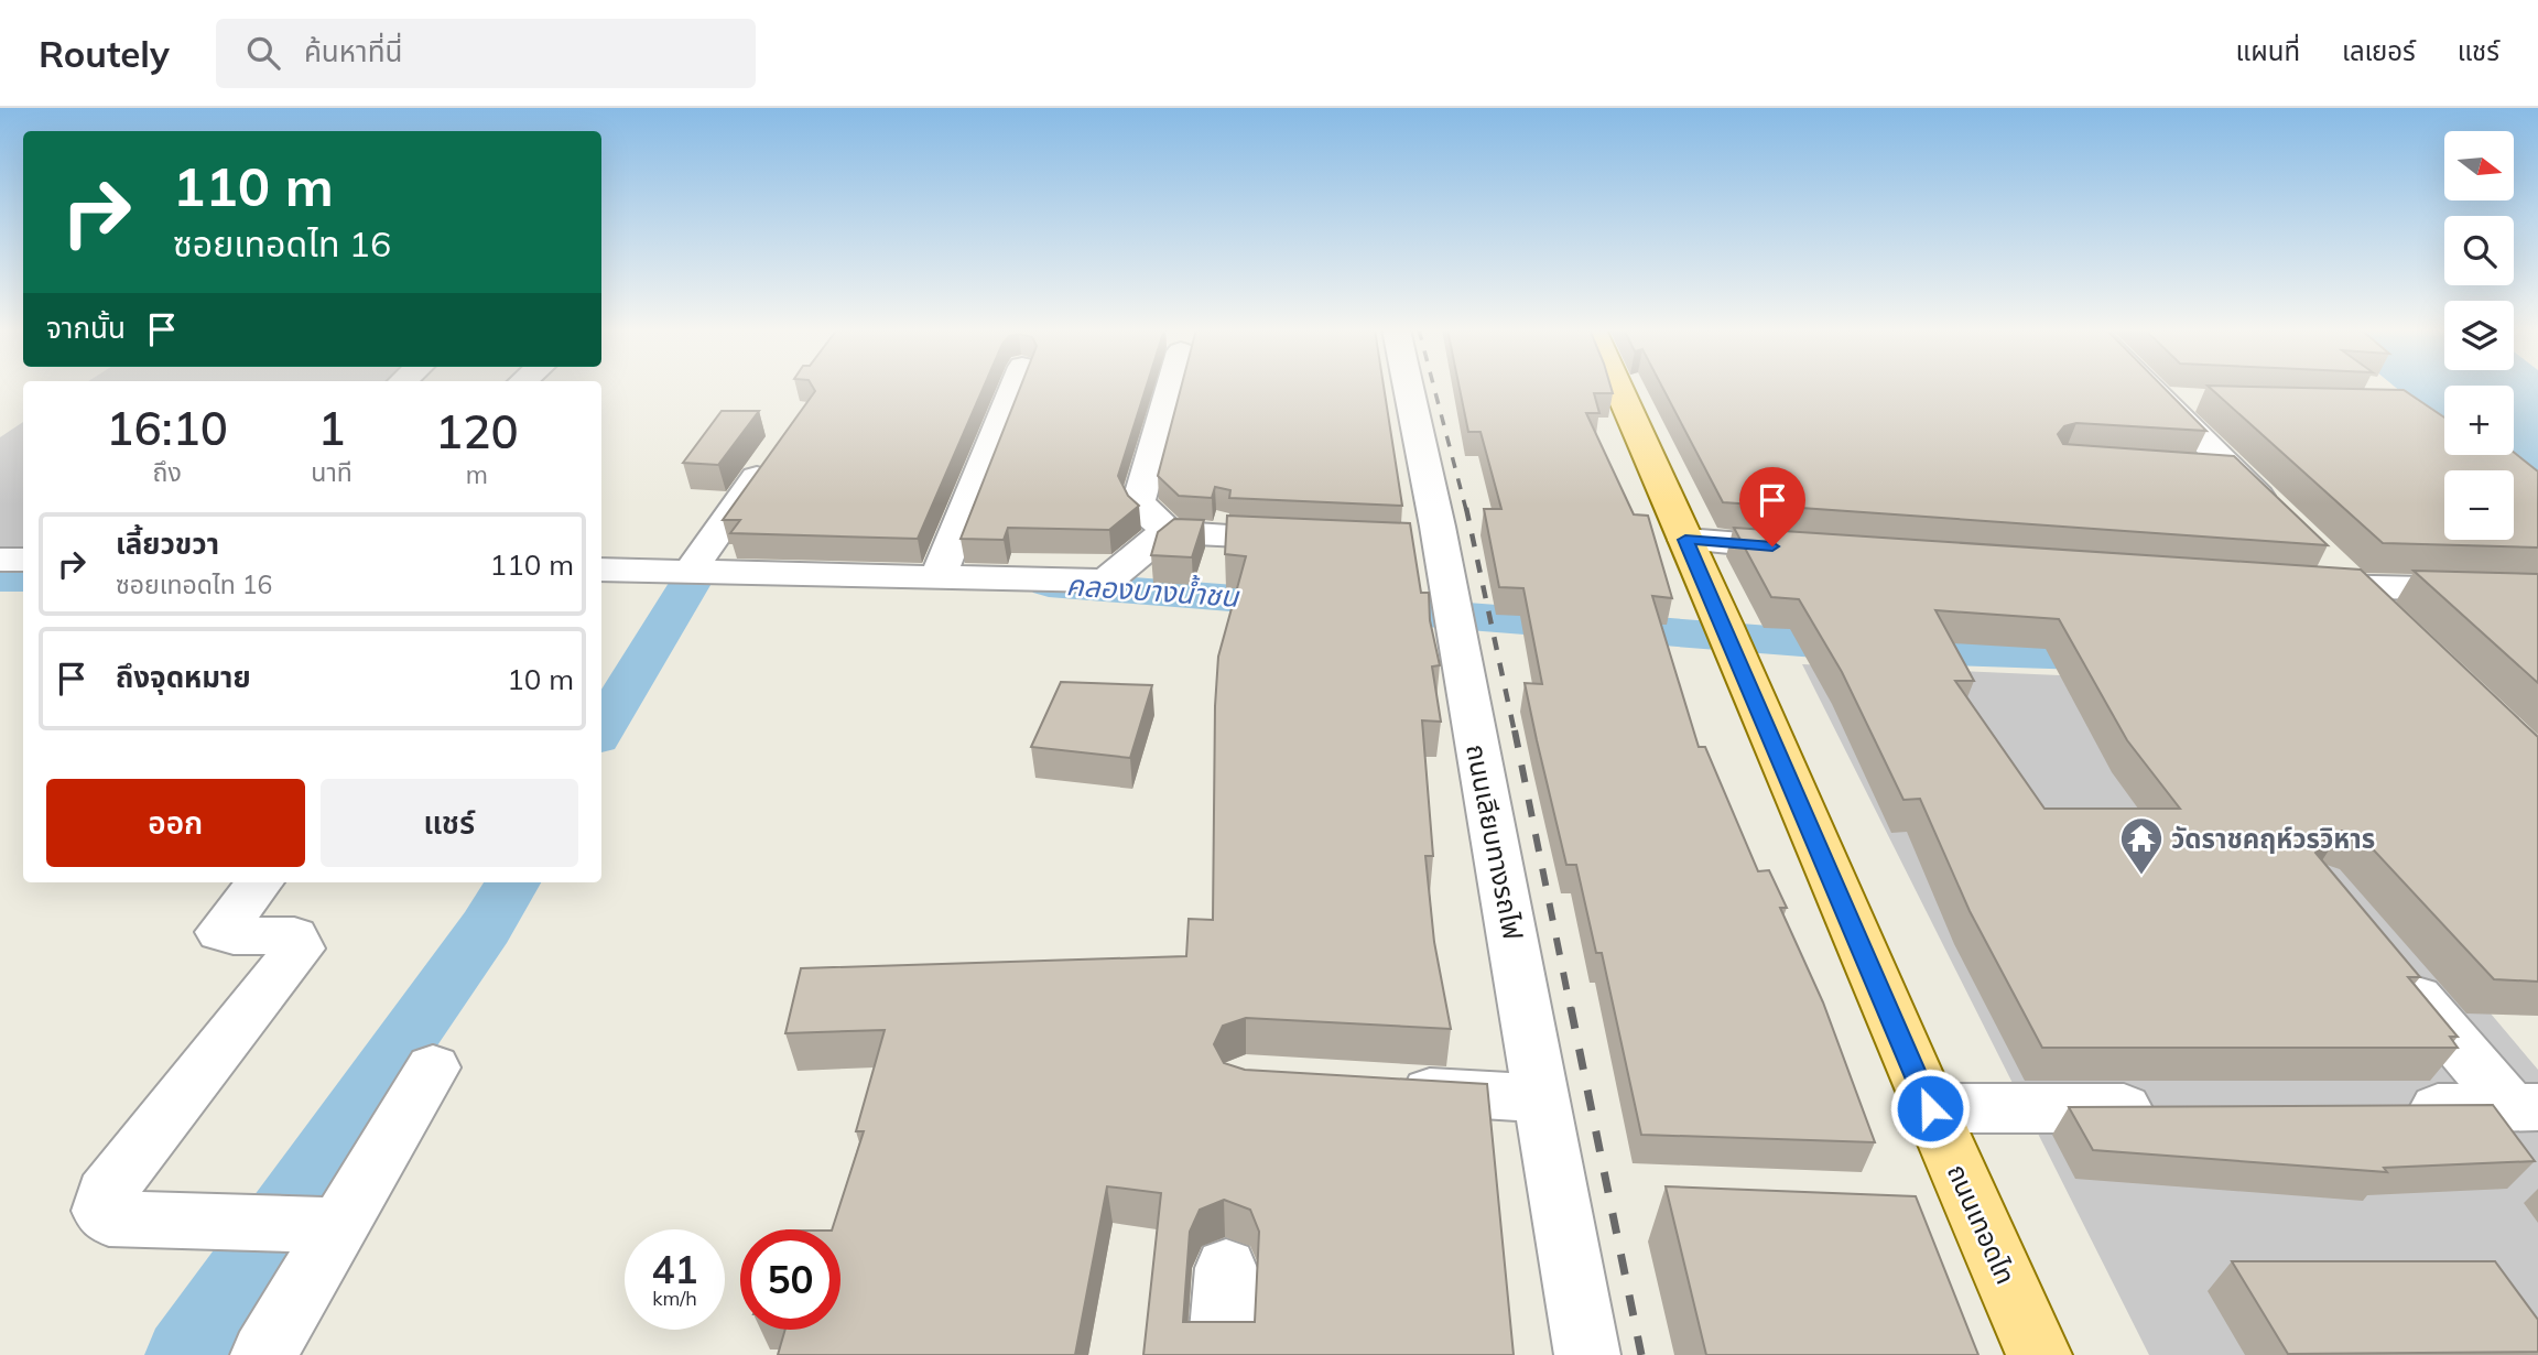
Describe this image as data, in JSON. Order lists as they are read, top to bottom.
{
  "streets": {
    "main road": ["ถนนเทอดไท"],
    "street": ["ถนนเลียบทางรถไฟ"]
  },
  "water": ["คลองบางน้ำชน"],
  "places": {
    "temple": ["วัดราชคฤห์วรวิหาร"]
  },
  "north": "right",
  "page": {
    "header": "Routely",
    "search": "ค้นหาที่นี่",
    "nav": ["แผนที่", "เลเยอร์", "แชร์"],
    "map_buttons": ["+", "−"],
    "turn": ["110 m", "ซอยเทอดไท 16"],
    "then": "จากนั้น",
    "eta": [
      "16:10",
      "ถึง",
      "1",
      "นาที",
      "120",
      "m"
    ],
    "list": [
      {
        "name": "เลี้ยวขวา",
        "note": "ซอยเทอดไท 16",
        "value": "110 m"
      },
      {
        "name": "ถึงจุดหมาย",
        "value": "10 m"
      }
    ],
    "buttons": ["ออก", "แชร์"],
    "speed": "41 km/h",
    "limit": "50"
  }
}
